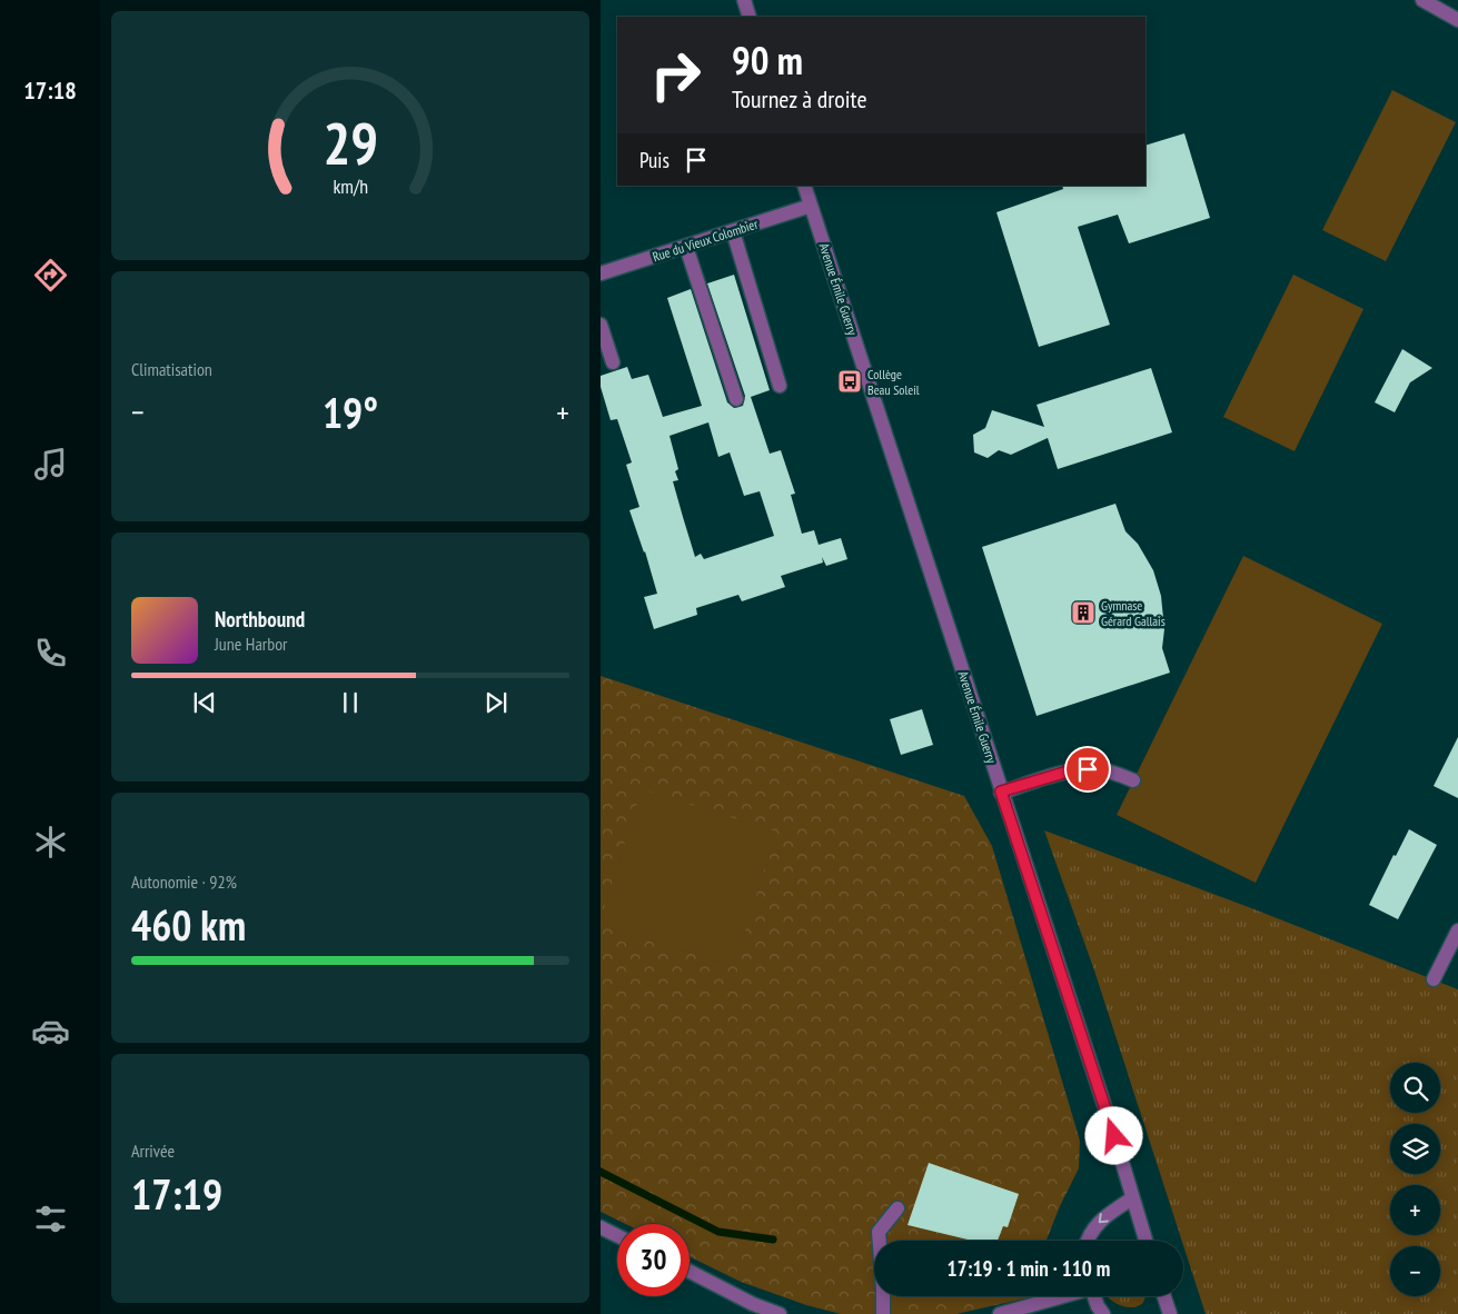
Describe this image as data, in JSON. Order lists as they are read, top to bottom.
{
  "streets": {
    "street": ["Rue du Vieux Colombier", "Avenue Émile Guerry"]
  },
  "crossings": [
    ["Rue du Vieux Colombier", "Avenue Émile Guerry"]
  ],
  "places": {
    "bus stop": ["Collège Beau Soleil"],
    "building": ["Gymnase Gérard Gallais"]
  },
  "page": {
    "tabs": "17:18",
    "turn": ["90 m", "Tournez à droite"],
    "then": "Puis",
    "tile": [
      "Climatisation",
      ["Autonomie · 92%", "460 km"],
      ["Arrivée", "17:19"]
    ],
    "heat": ["−", "19°", "+"],
    "song": ["Northbound", "June Harbor"],
    "map_buttons": ["+", "−"],
    "limit": "30",
    "trip": "17:19 · 1 min · 110 m",
    "gauge": ["29", "km/h"]
  }
}
